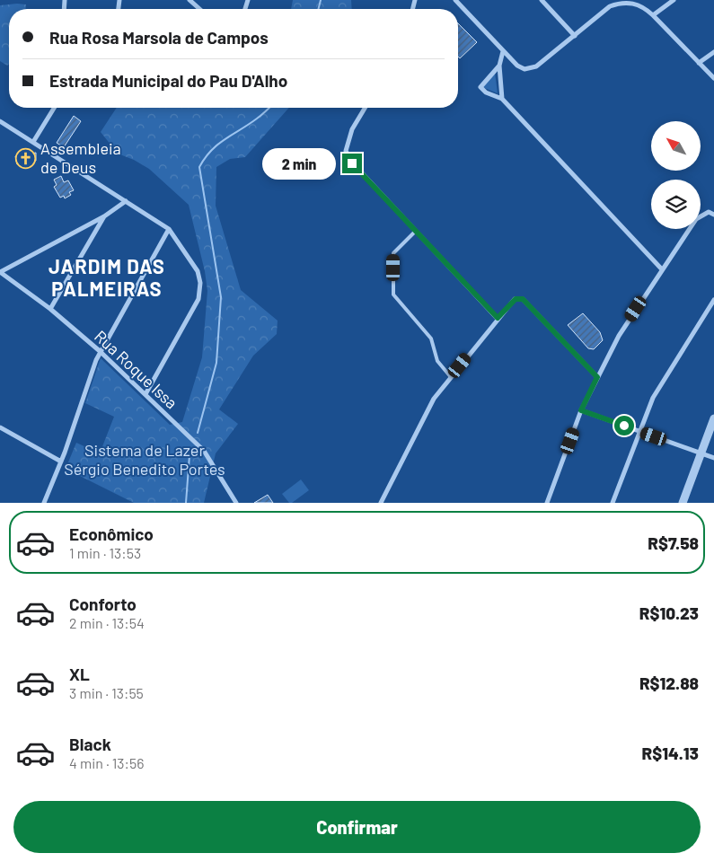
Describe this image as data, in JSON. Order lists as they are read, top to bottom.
{
  "streets": {
    "street": ["Rua Roque Issa"]
  },
  "districts": ["JARDIM DAS PALMEIRAS"],
  "parks": ["Sistema de Lazer Sérgio Benedito Portes"],
  "places": {
    "church": ["Assembleia de Deus"]
  },
  "north": "top left",
  "page": {
    "banner": ["Rua Rosa Marsola de Campos", "Estrada Municipal do Pau D'Alho"],
    "bubble": "2 min",
    "list": [
      {
        "name": "Econômico",
        "note": "1 min · 13:53",
        "value": "R$7.58"
      },
      {
        "name": "Conforto",
        "note": "2 min · 13:54",
        "value": "R$10.23"
      },
      {
        "name": "XL",
        "note": "3 min · 13:55",
        "value": "R$12.88"
      },
      {
        "name": "Black",
        "note": "4 min · 13:56",
        "value": "R$14.13"
      }
    ],
    "buttons": "Confirmar"
  }
}
